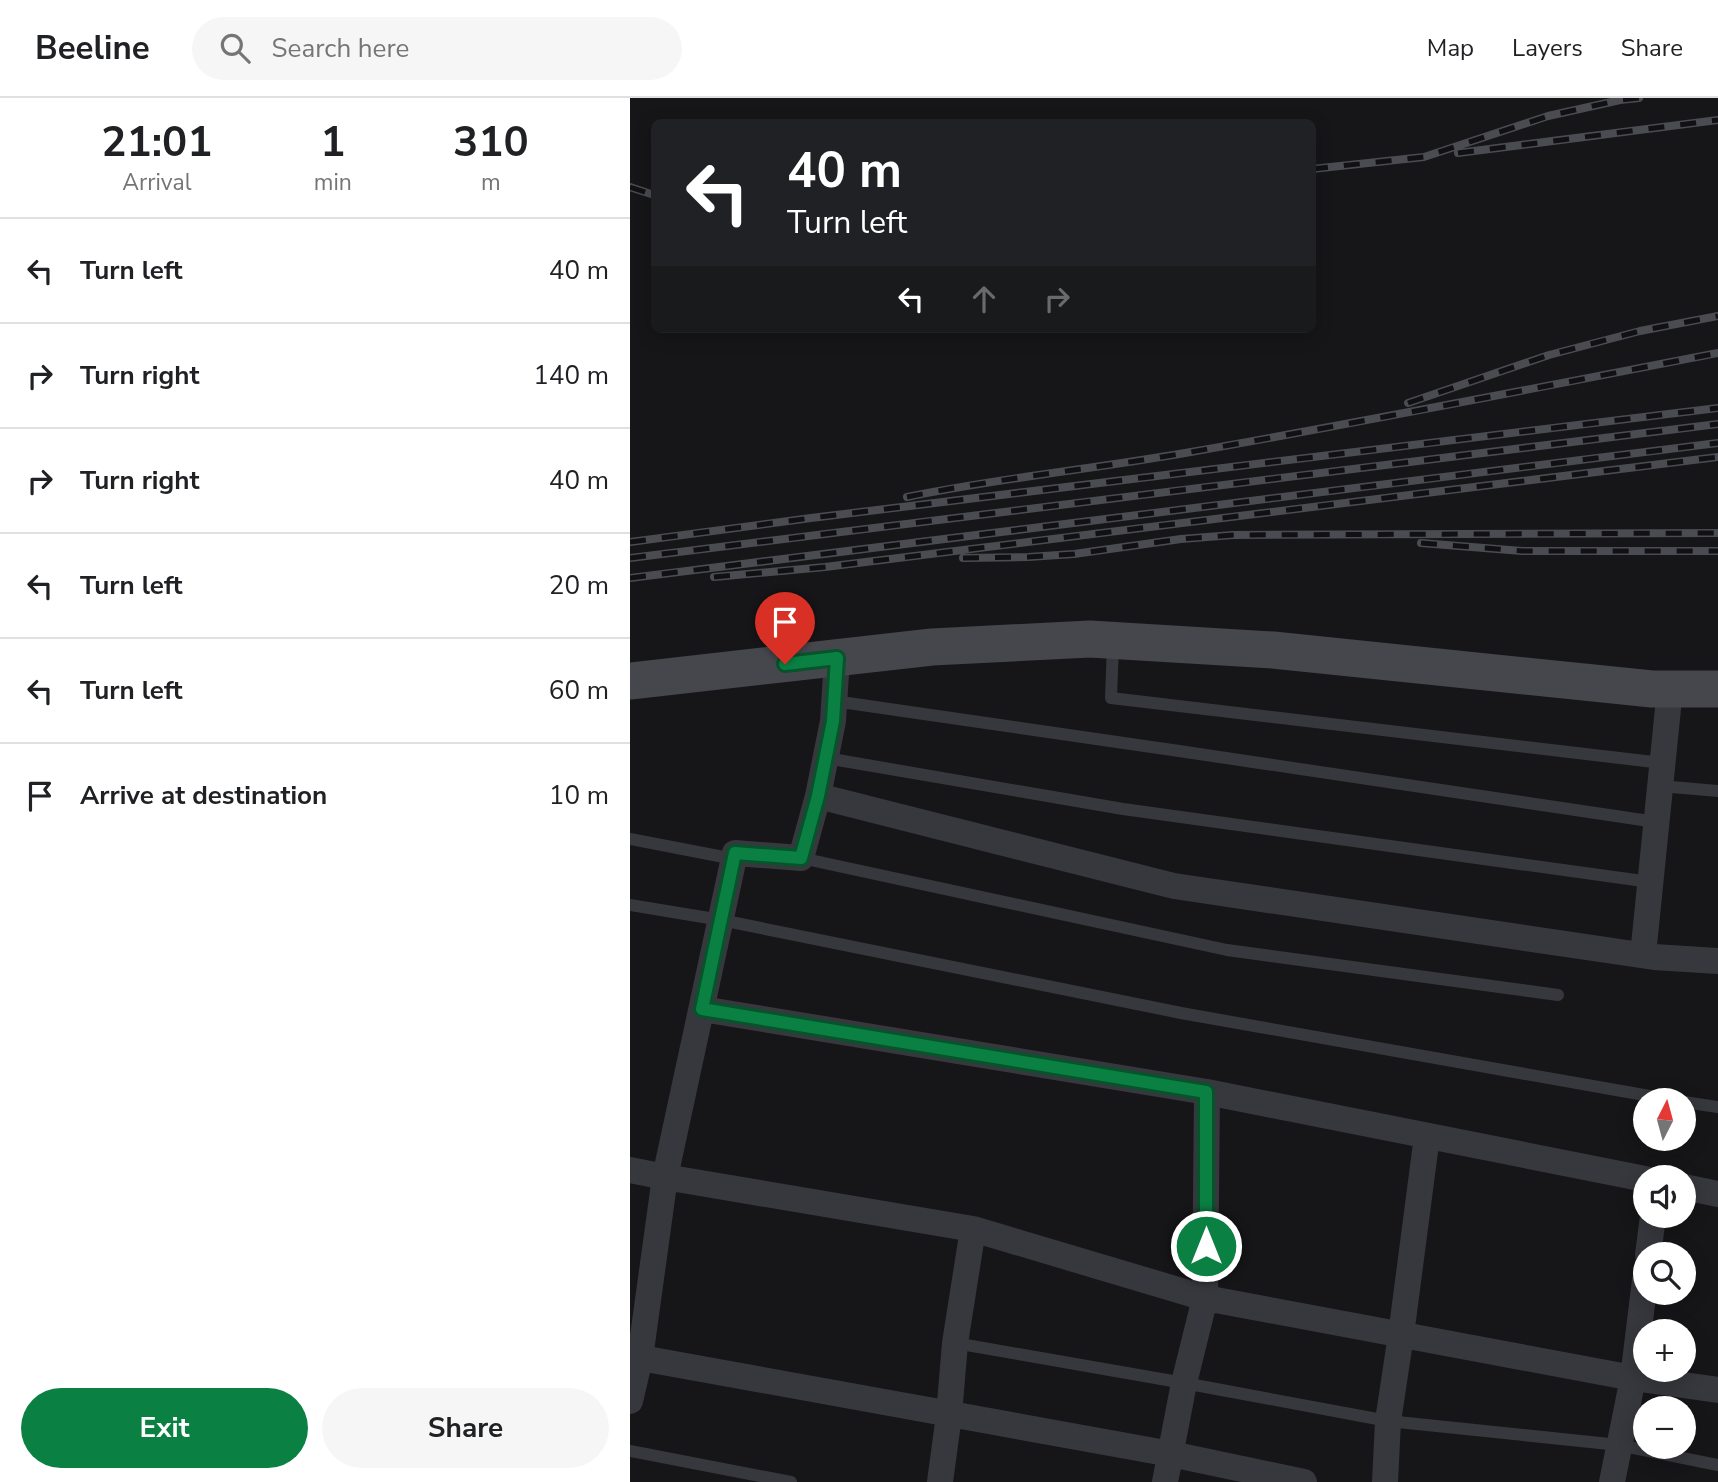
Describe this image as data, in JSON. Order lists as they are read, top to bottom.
{
  "north": "top",
  "page": {
    "header": "Beeline",
    "search": "Search here",
    "nav": ["Map", "Layers", "Share"],
    "eta": [
      "21:01",
      "Arrival",
      "1",
      "min",
      "310",
      "m"
    ],
    "turn": ["40 m", "Turn left"],
    "list": [
      {
        "name": "Turn left",
        "value": "40 m"
      },
      {
        "name": "Turn right",
        "value": "140 m"
      },
      {
        "name": "Turn right",
        "value": "40 m"
      },
      {
        "name": "Turn left",
        "value": "20 m"
      },
      {
        "name": "Turn left",
        "value": "60 m"
      },
      {
        "name": "Arrive at destination",
        "value": "10 m"
      }
    ],
    "map_buttons": ["+", "−"],
    "buttons": ["Exit", "Share"]
  }
}
